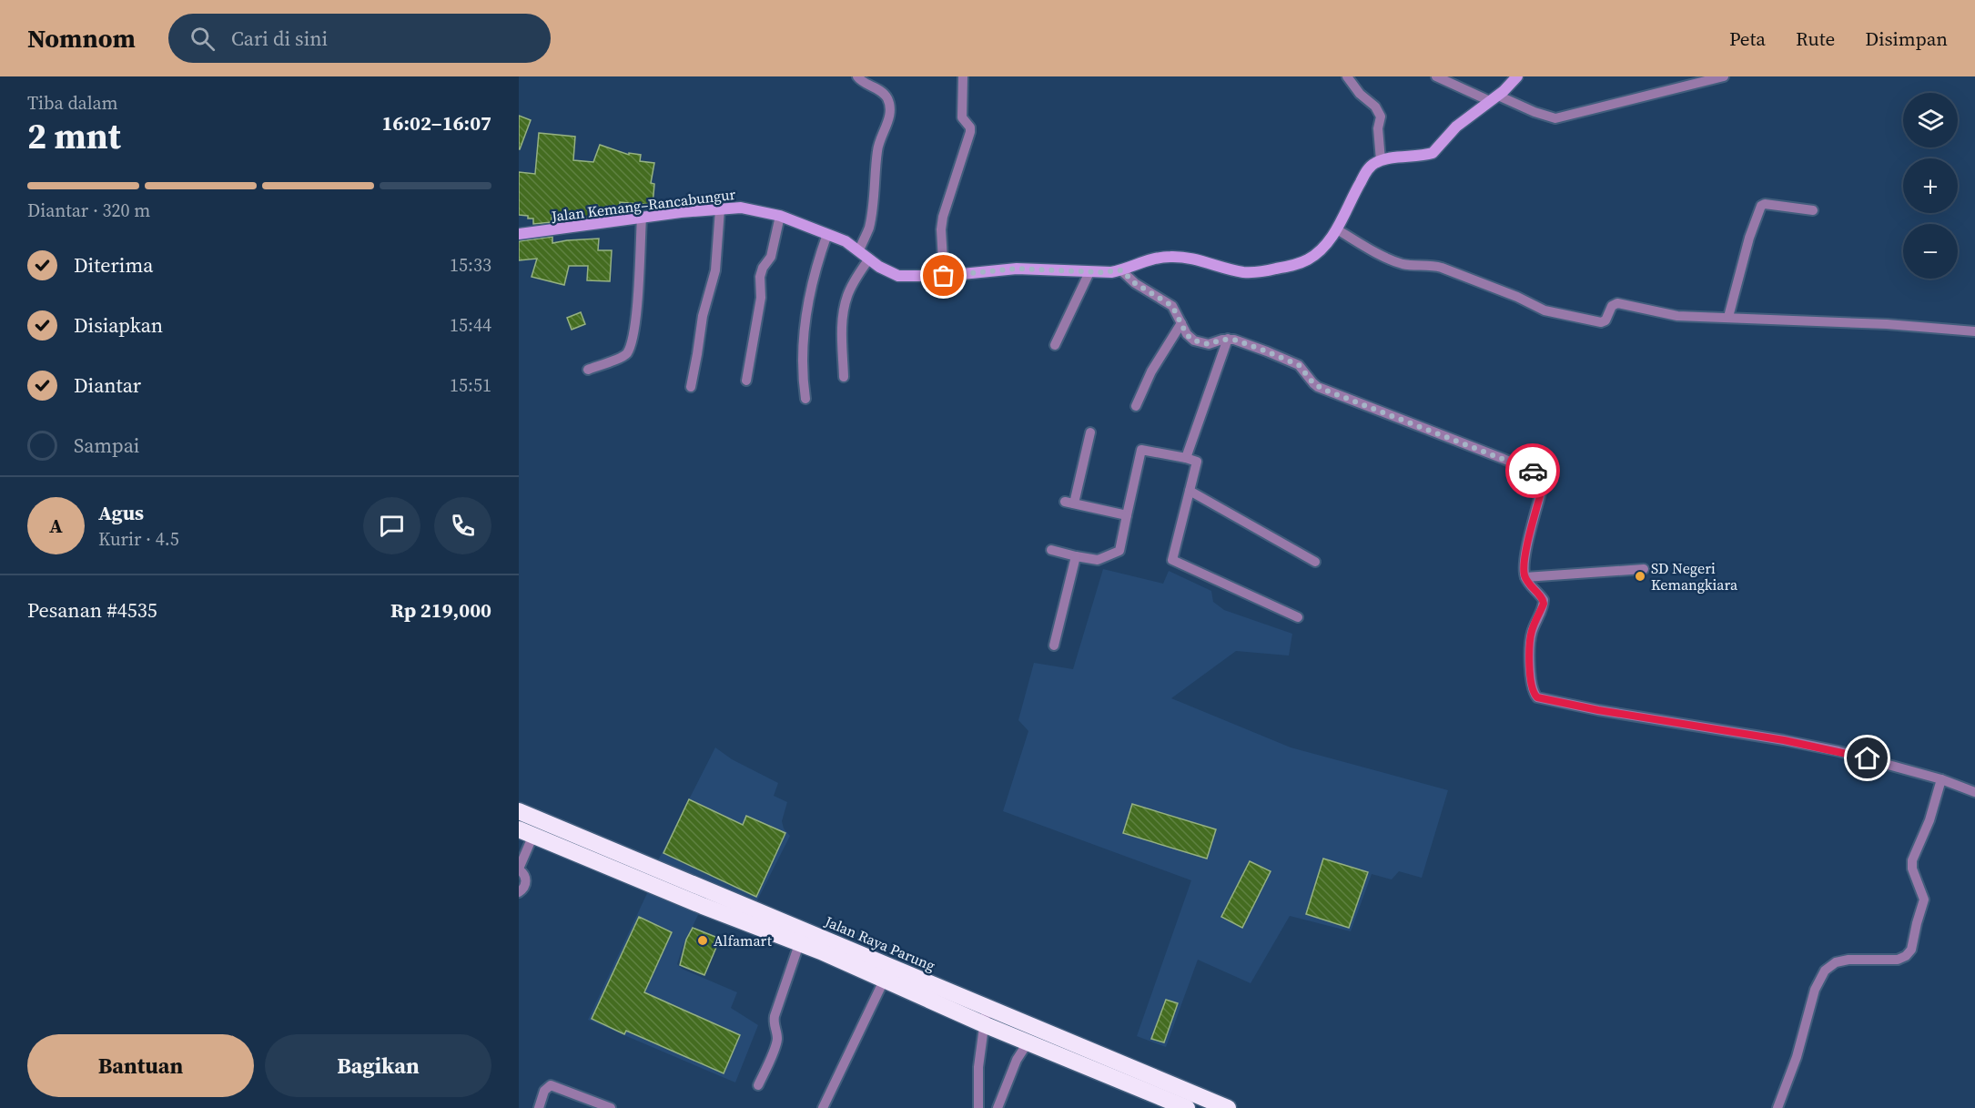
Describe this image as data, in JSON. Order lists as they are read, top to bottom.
{
  "streets": {
    "highway": ["Jalan Raya Parung"],
    "street": ["Jalan Kemang–Rancabungur"]
  },
  "places": ["SD Negeri Kemangkiara", "Alfamart"],
  "page": {
    "header": "Nomnom",
    "search": "Cari di sini",
    "nav": ["Peta", "Rute", "Disimpan"],
    "heading": ["2 mnt", "Tiba dalam", "16:02–16:07"],
    "panel": [
      "Agus",
      "Kurir · 4.5",
      "Pesanan #4535",
      "Rp 219,000"
    ],
    "map_buttons": ["+", "−"],
    "bar": "Diantar · 320 m",
    "list": [
      ["Diterima", "15:33"],
      ["Disiapkan", "15:44"],
      ["Diantar", "15:51"],
      "Sampai"
    ],
    "round": "A",
    "buttons": ["Bantuan", "Bagikan"]
  }
}
